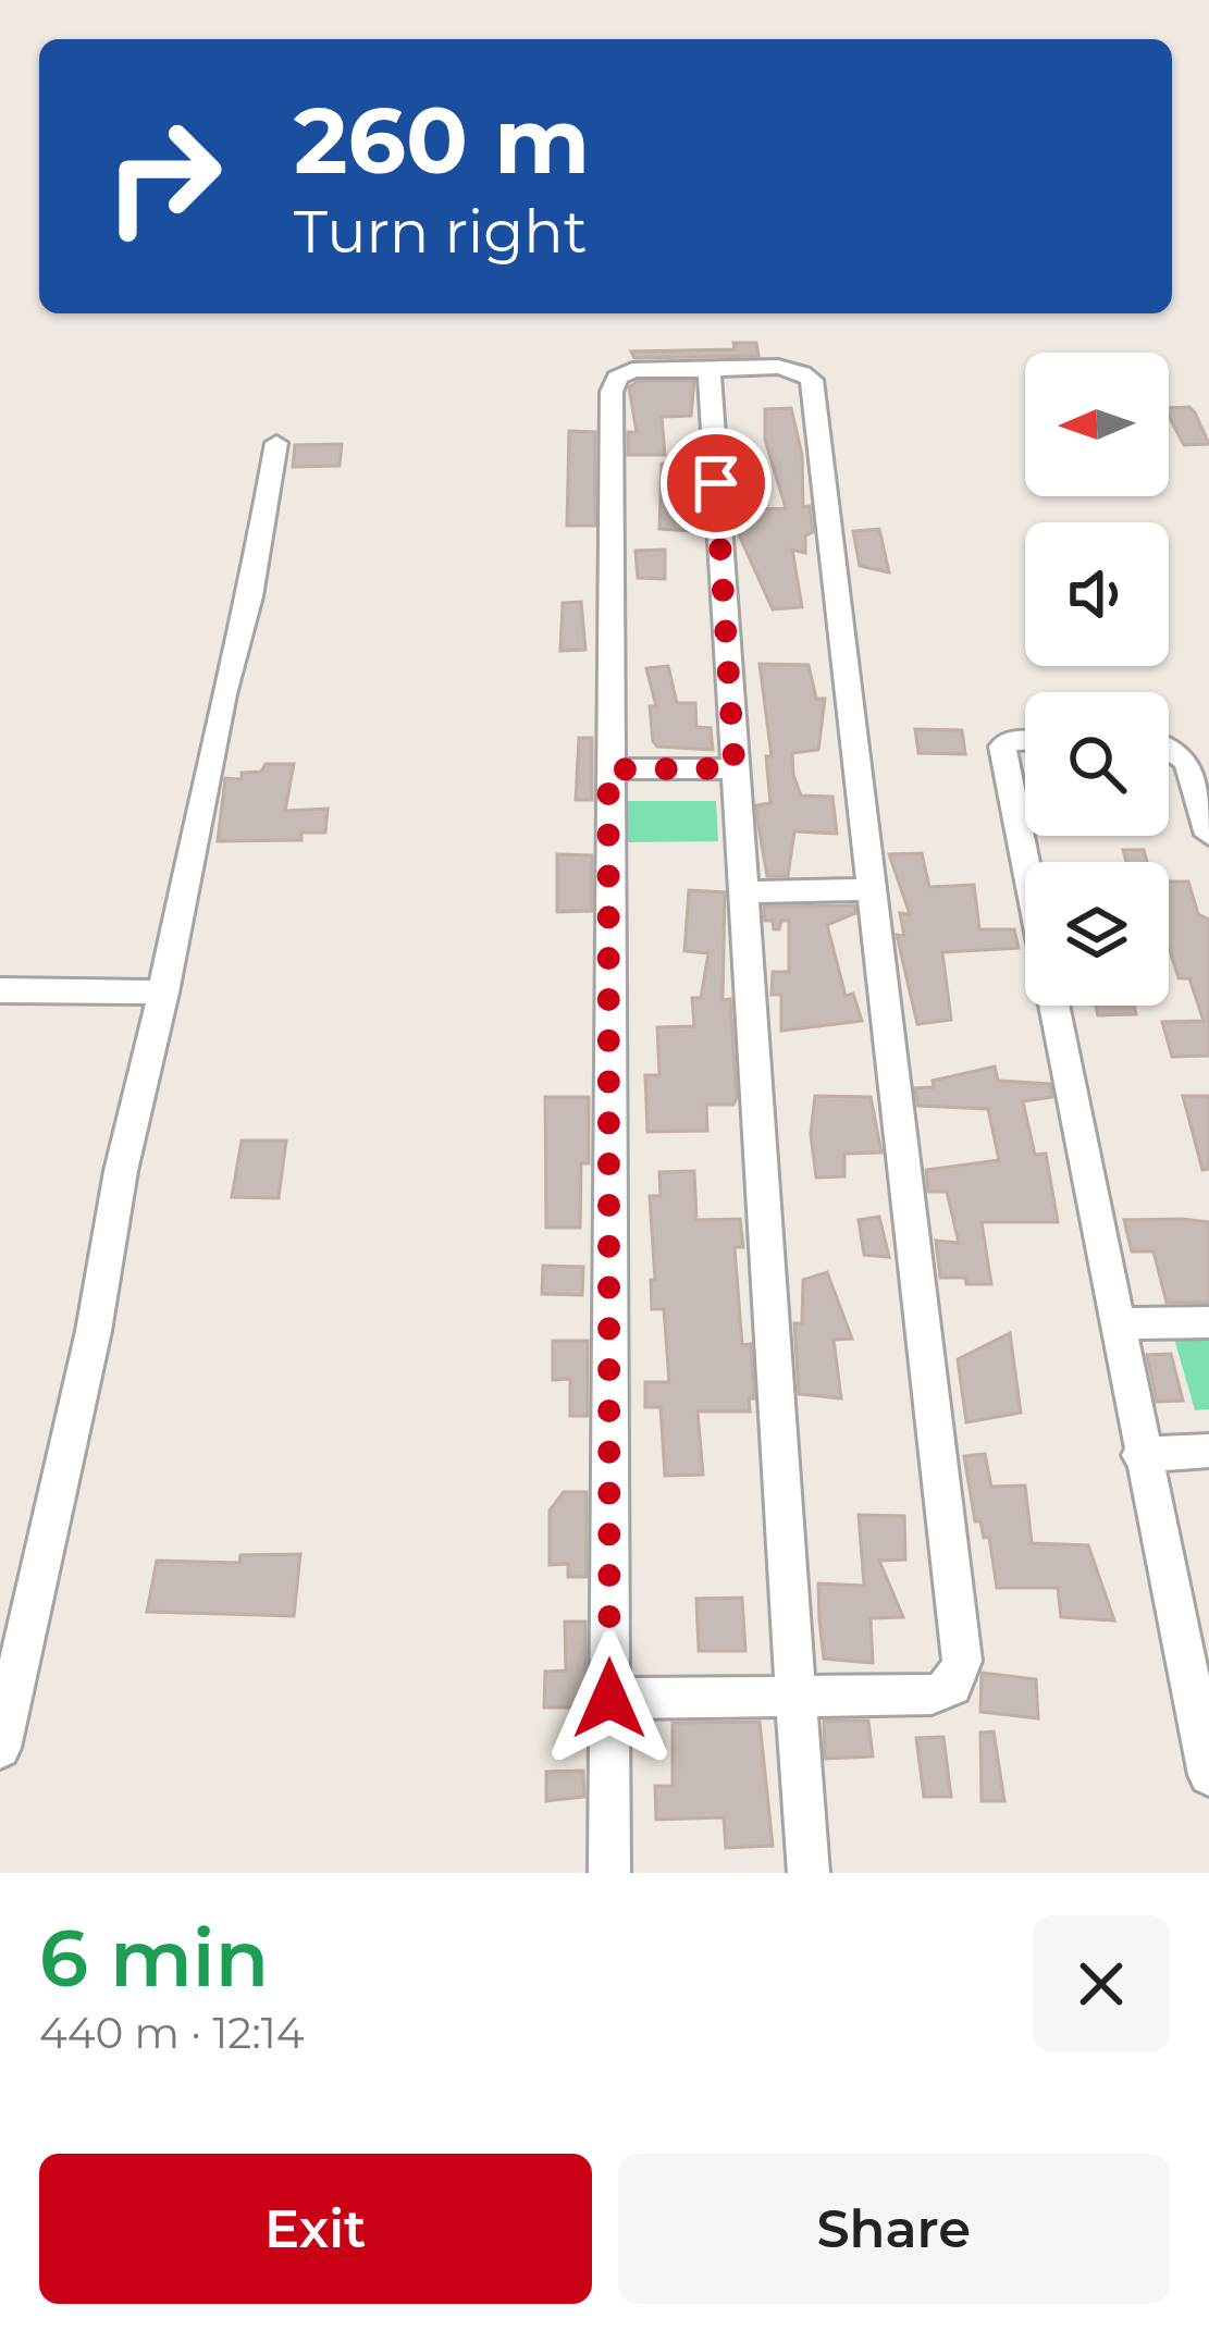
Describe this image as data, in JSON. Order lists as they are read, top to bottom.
{
  "north": "left",
  "page": {
    "turn": ["260 m", "Turn right"],
    "heading": ["6 min", "440 m · 12:14"],
    "buttons": ["Exit", "Share"]
  }
}
